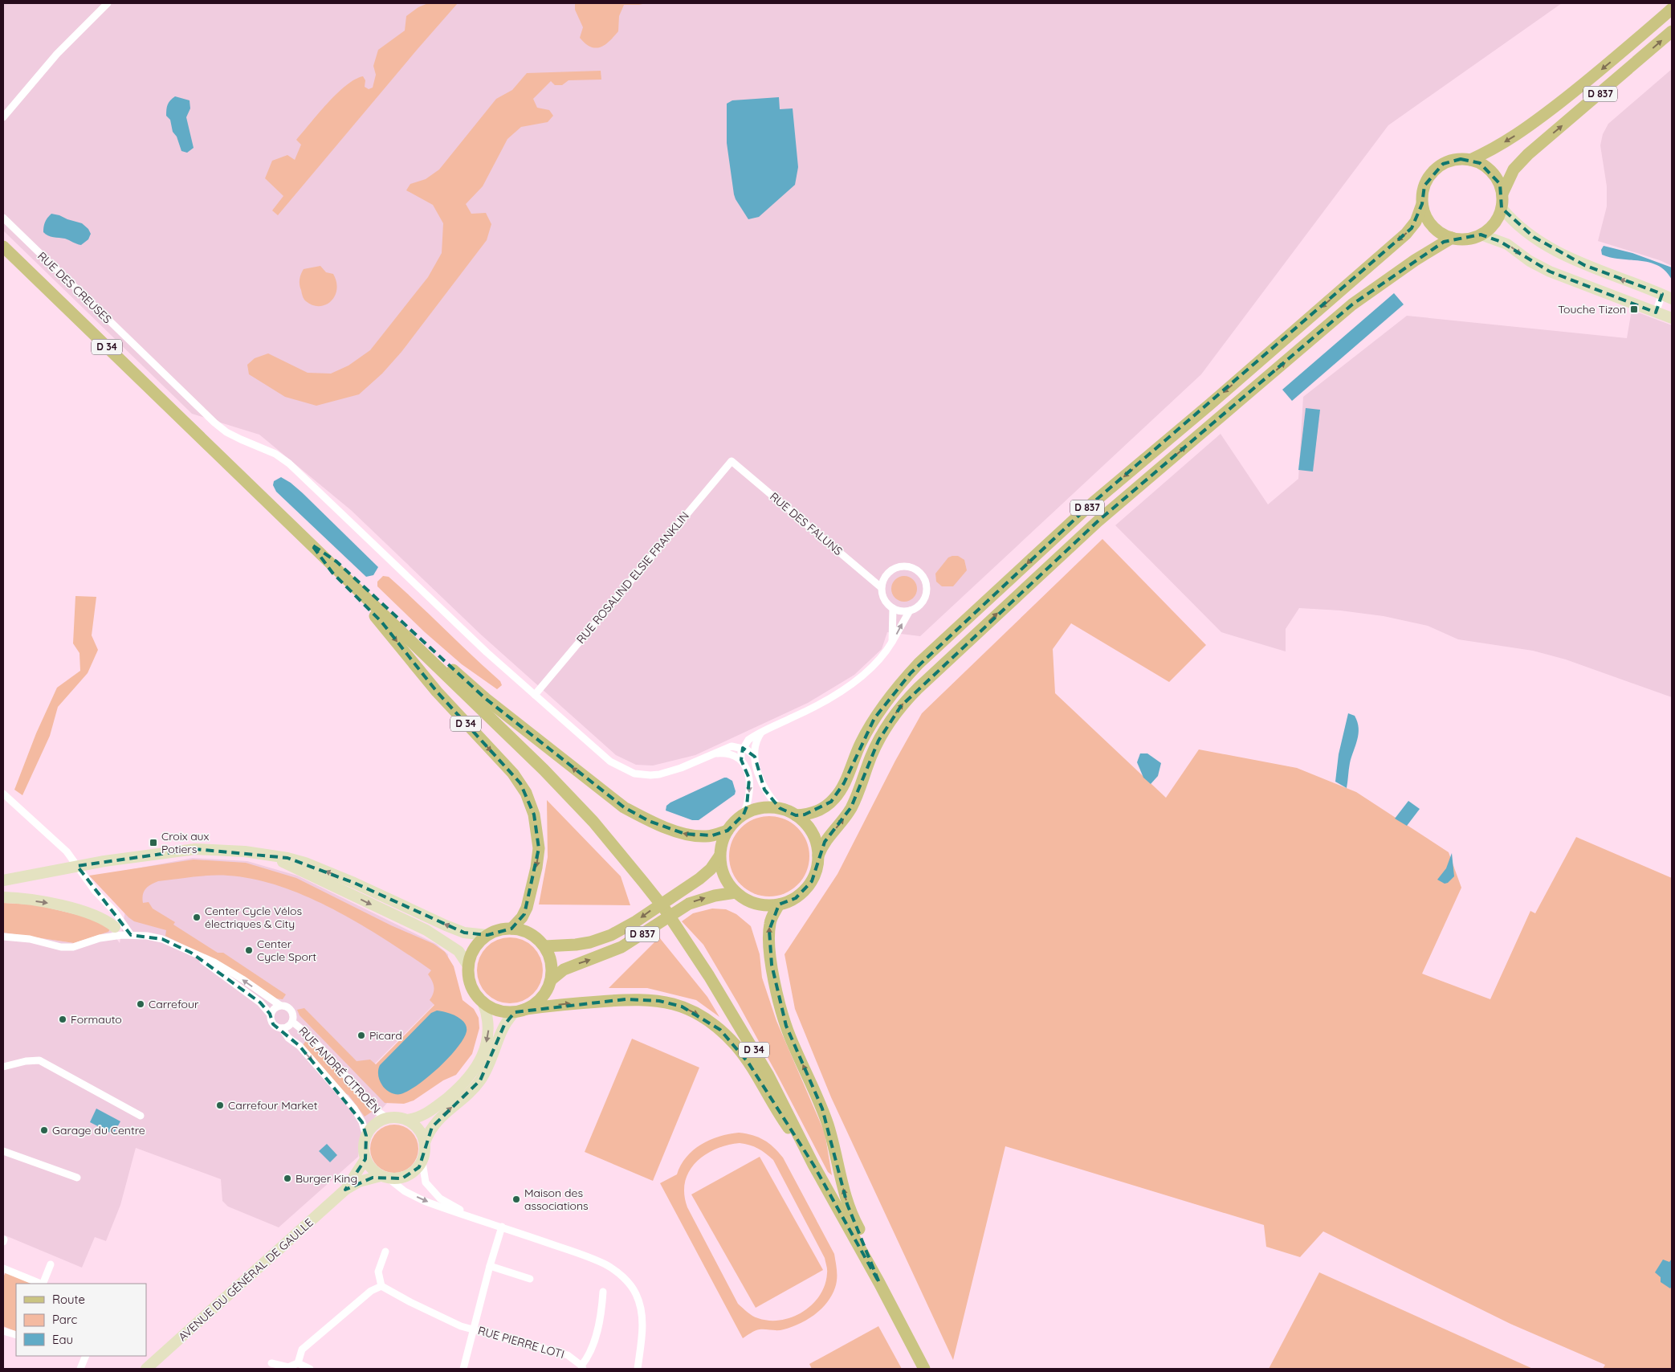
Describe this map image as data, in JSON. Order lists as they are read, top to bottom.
{
  "streets": {
    "main road": ["D 837", "D 34", "AVENUE DU GÉNÉRAL DE GAULLE"],
    "street": [
      "RUE DES CREUSES",
      "RUE DES FALUNS",
      "RUE ROSALIND ELSIE FRANKLIN",
      "RUE ANDRÉ CITROËN",
      "RUE PIERRE LOTI"
    ]
  },
  "crossings": [
    ["D 837", "D 34"],
    ["RUE DES CREUSES", "RUE ROSALIND ELSIE FRANKLIN"],
    ["RUE DES FALUNS", "RUE ROSALIND ELSIE FRANKLIN"],
    ["RUE ANDRÉ CITROËN", "AVENUE DU GÉNÉRAL DE GAULLE"]
  ],
  "places": {
    "transit": ["Touche Tizon", "Croix aux Potiers"],
    "other": [
      "Center Cycle Vélos électriques & City",
      "Center Cycle Sport",
      "Carrefour",
      "Formauto",
      "Picard",
      "Carrefour Market",
      "Garage du Centre",
      "Burger King",
      "Maison des associations"
    ]
  },
  "legend": ["Route", "Parc", "Eau"]
}
